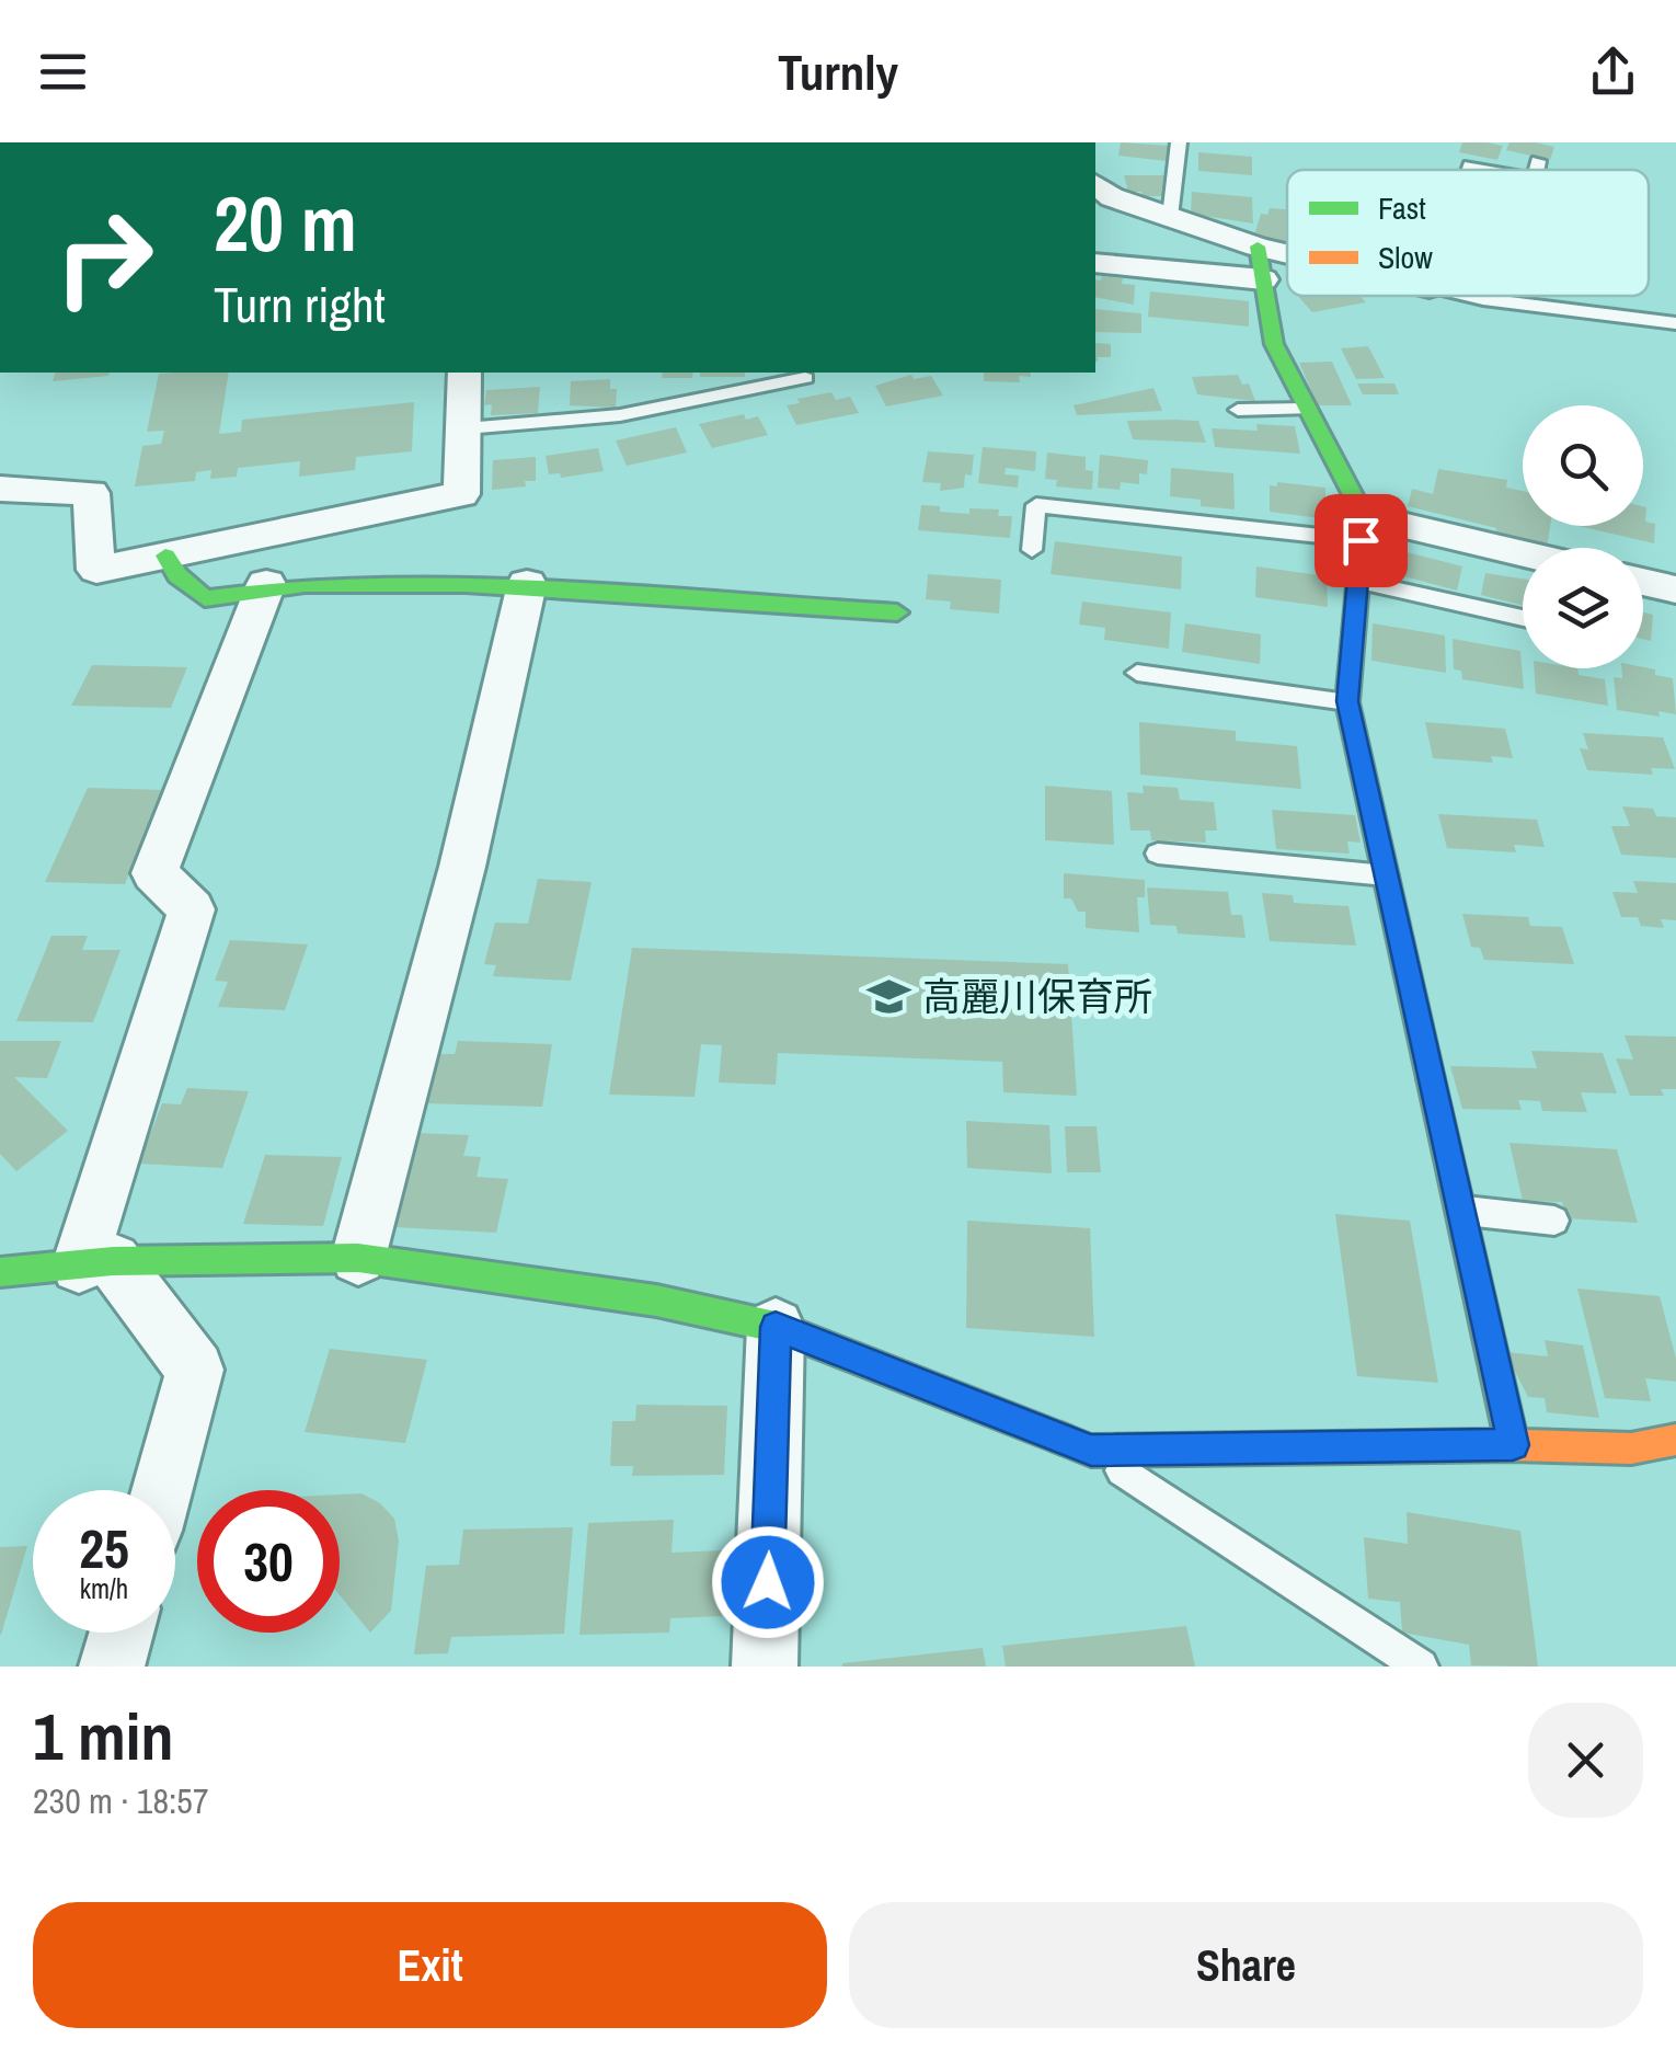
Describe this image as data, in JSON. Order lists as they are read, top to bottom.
{
  "places": {
    "school or university": ["高麗川保育所"]
  },
  "legend": ["Fast", "Slow"],
  "page": {
    "header": "Turnly",
    "turn": ["20 m", "Turn right"],
    "speed": "25 km/h",
    "limit": "30",
    "heading": ["1 min", "230 m · 18:57"],
    "buttons": ["Exit", "Share"]
  }
}
